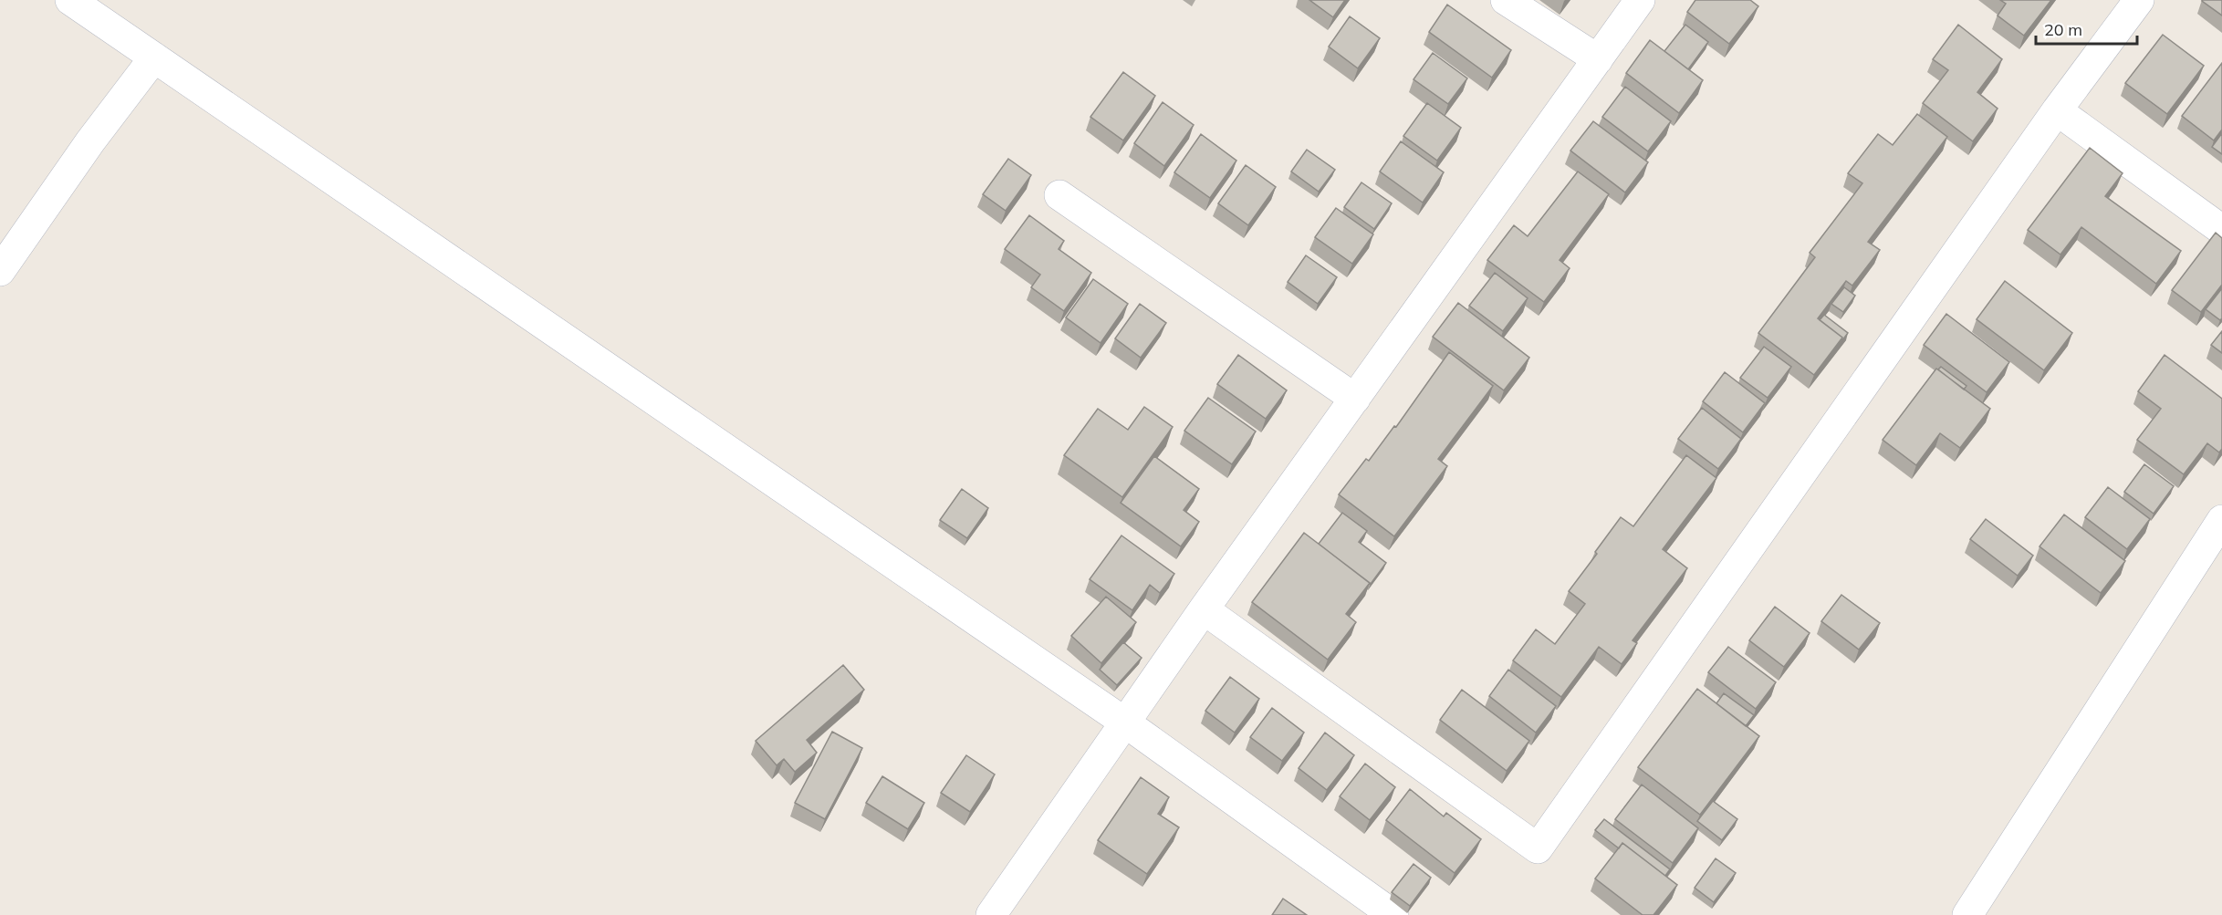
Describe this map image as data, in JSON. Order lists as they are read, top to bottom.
{
  "scale_bar": "20 m"
}
